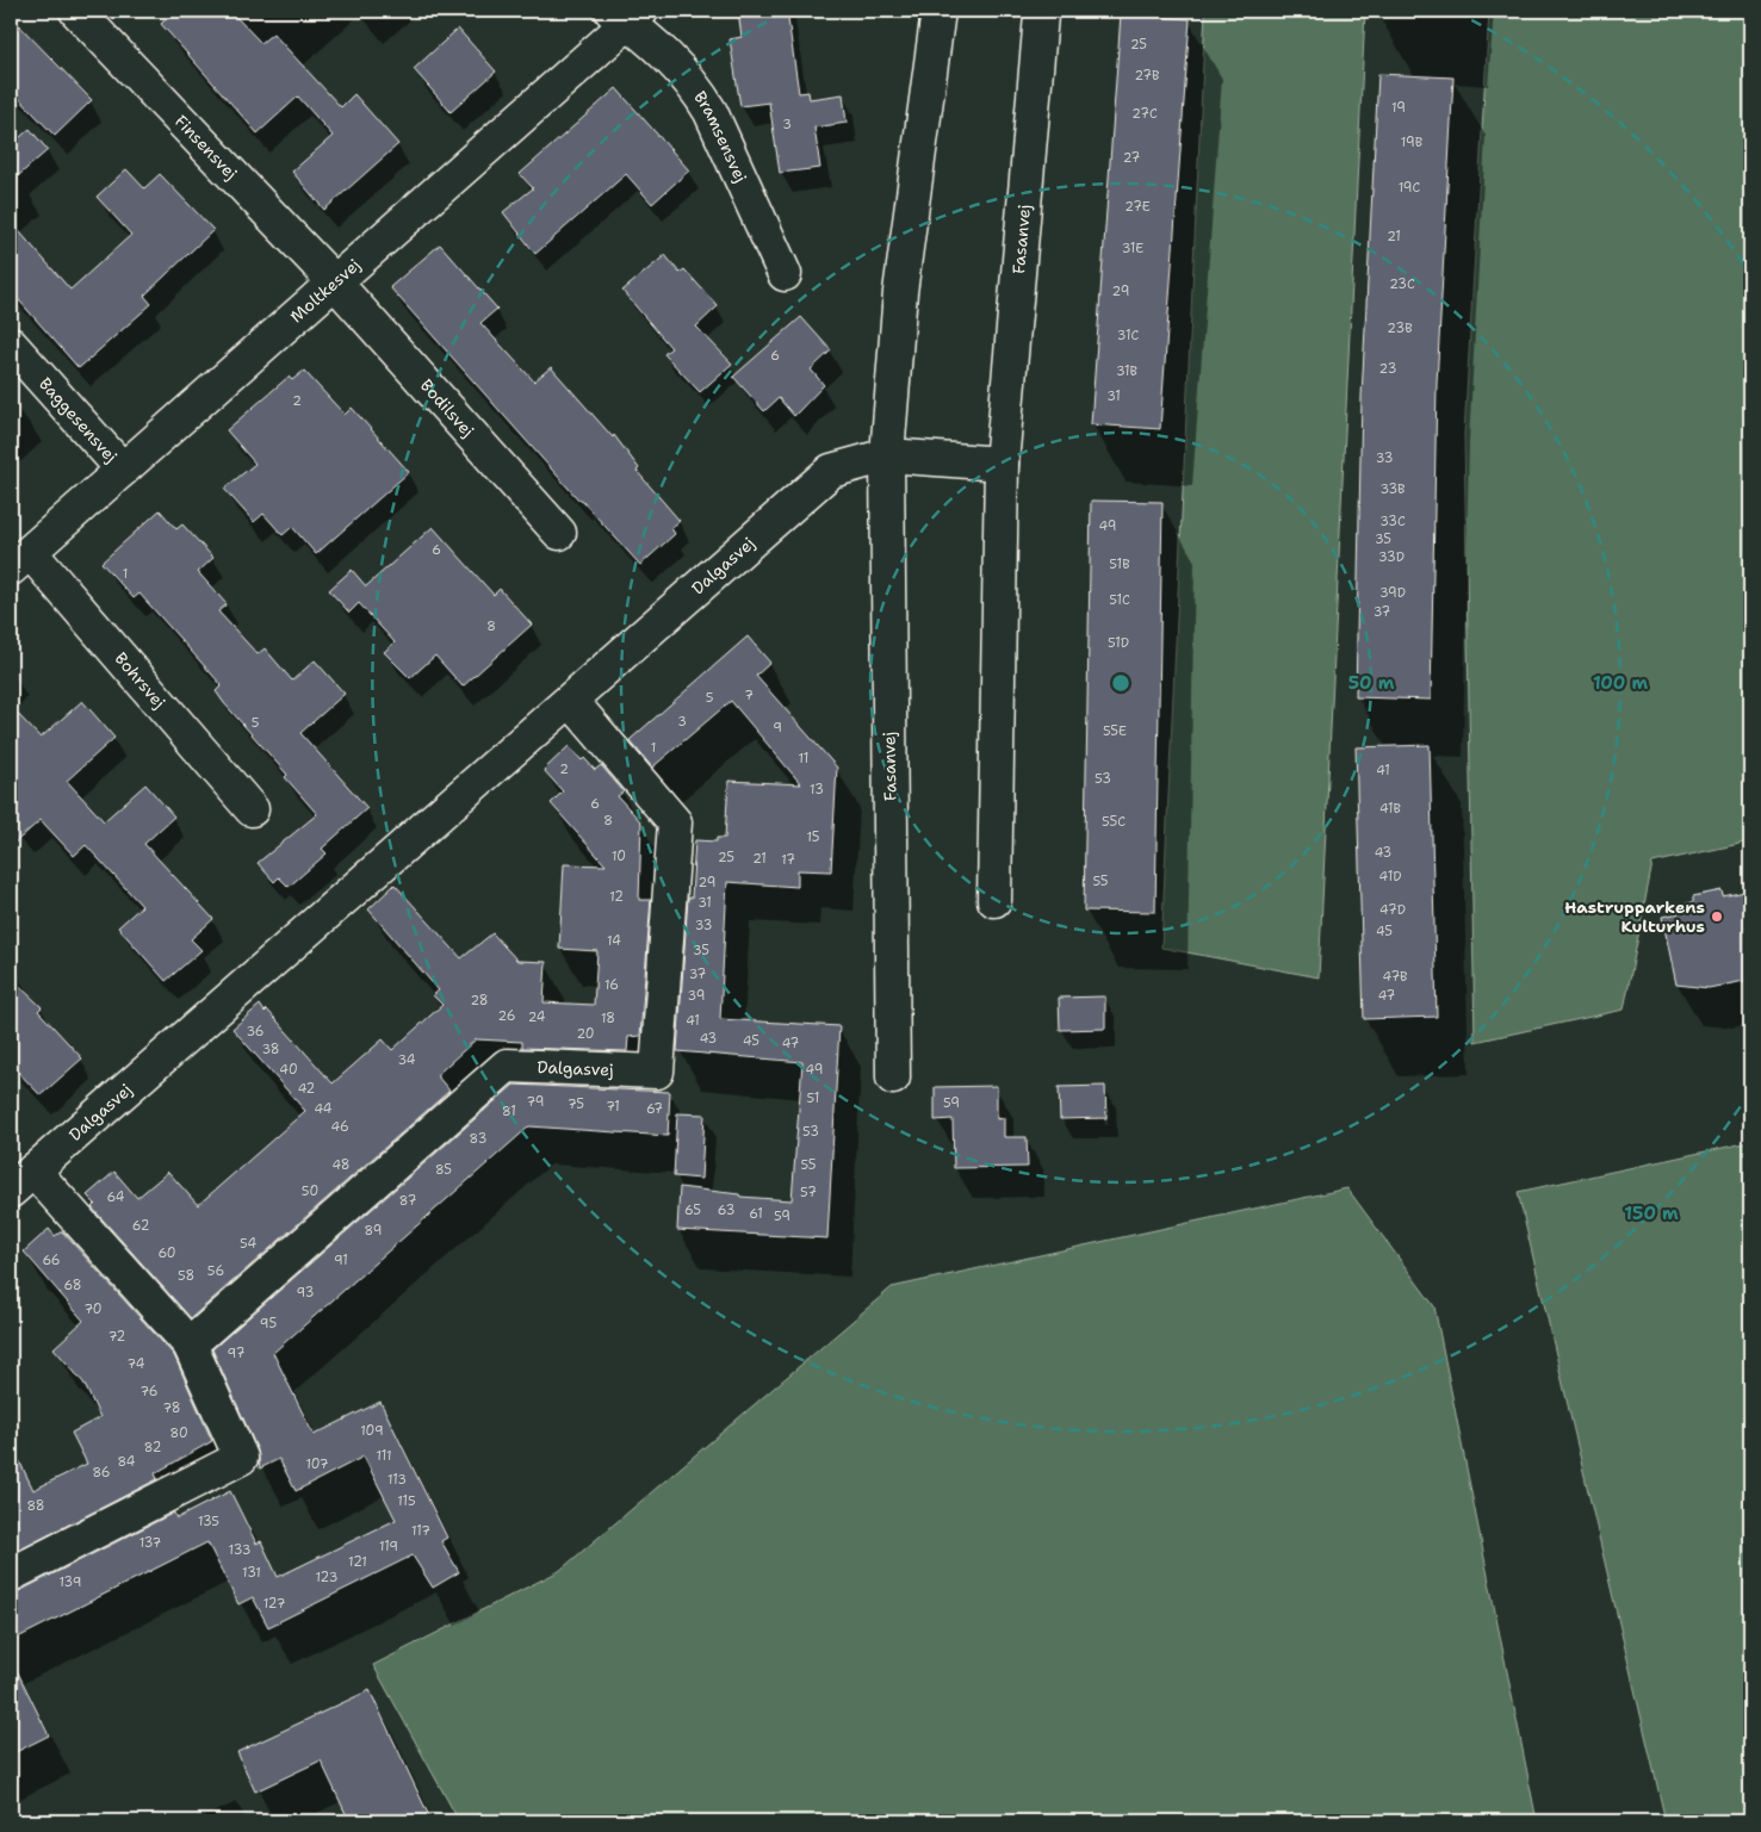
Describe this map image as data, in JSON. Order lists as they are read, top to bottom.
{
  "streets": {
    "street": [
      "Bramsensvej",
      "Finsensvej",
      "Fasanvej",
      "Moltkesvej",
      "Bodilsvej",
      "Baggesensvej",
      "Dalgasvej",
      "Bohrsvej"
    ]
  },
  "crossings": [
    ["Bramsensvej", "Moltkesvej"],
    ["Finsensvej", "Moltkesvej"],
    ["Finsensvej", "Bodilsvej"],
    ["Fasanvej", "Dalgasvej"],
    ["Moltkesvej", "Bodilsvej"],
    ["Moltkesvej", "Baggesensvej"],
    ["Moltkesvej", "Bohrsvej"]
  ],
  "places": ["Hastrupparkens Kulturhus"],
  "house_numbers": [
    "25",
    "27B",
    "19",
    "27C",
    "3",
    "19B",
    "27",
    "19C",
    "27E",
    "21",
    "31E",
    "23C",
    "29",
    "23B",
    "31C",
    "6",
    "23",
    "31B",
    "31",
    "2",
    "33",
    "33B",
    "33C",
    "49",
    "35",
    "6",
    "33D",
    "51B",
    "1",
    "39D",
    "51C",
    "37",
    "8",
    "51D",
    "7",
    "5",
    "3",
    "5",
    "9",
    "55E",
    "1",
    "11",
    "2",
    "41",
    "53",
    "13",
    "6",
    "41B",
    "8",
    "55C",
    "15",
    "43",
    "10",
    "25",
    "21",
    "17",
    "41D",
    "55",
    "29",
    "12",
    "31",
    "47D",
    "33",
    "45",
    "14",
    "35",
    "37",
    "47B",
    "16",
    "39",
    "47",
    "28",
    "26",
    "24",
    "18",
    "41",
    "36",
    "20",
    "43",
    "45",
    "47",
    "38",
    "34",
    "40",
    "49",
    "42",
    "51",
    "79",
    "59",
    "75",
    "71",
    "44",
    "67",
    "81",
    "46",
    "53",
    "83",
    "48",
    "55",
    "85",
    "50",
    "57",
    "64",
    "87",
    "65",
    "63",
    "61",
    "59",
    "62",
    "89",
    "54",
    "60",
    "66",
    "91",
    "56",
    "58",
    "68",
    "93",
    "70",
    "95",
    "72",
    "97",
    "74",
    "76",
    "78",
    "109",
    "80",
    "82",
    "111",
    "84",
    "107",
    "86",
    "113",
    "115",
    "88",
    "135",
    "117",
    "137",
    "119",
    "133",
    "121",
    "131",
    "123",
    "139",
    "127"
  ],
  "rings": ["50 m", "100 m", "150 m"]
}
